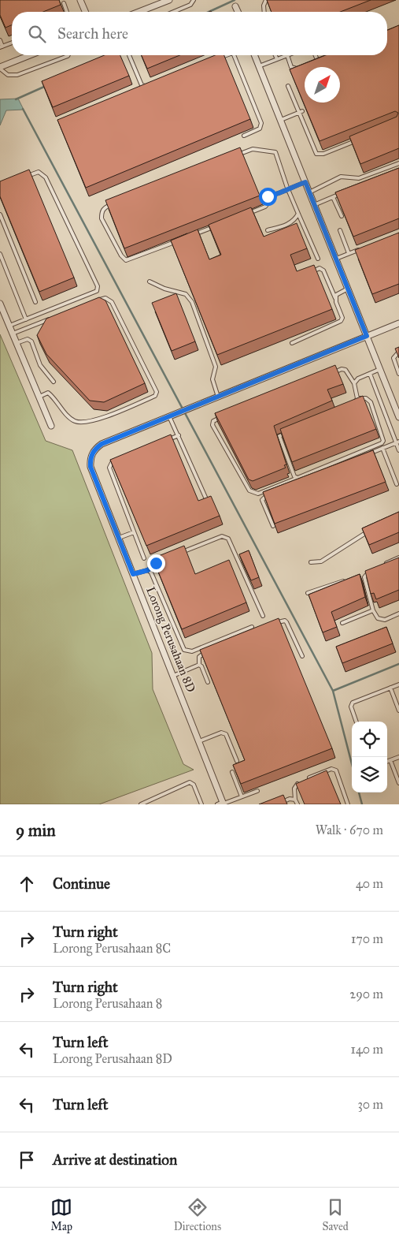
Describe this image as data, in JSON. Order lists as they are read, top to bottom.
{
  "streets": {
    "street": ["Lorong Perusahaan 8D"]
  },
  "north": "top right",
  "page": {
    "search": "Search here",
    "heading": ["9 min", "Walk · 670 m"],
    "list": [
      ["Continue", "40 m"],
      ["Turn right", "Lorong Perusahaan 8C", "170 m"],
      ["Turn right", "Lorong Perusahaan 8", "290 m"],
      ["Turn left", "Lorong Perusahaan 8D", "140 m"],
      ["Turn left", "30 m"],
      "Arrive at destination"
    ],
    "nav": ["Map", "Directions", "Saved"]
  }
}
